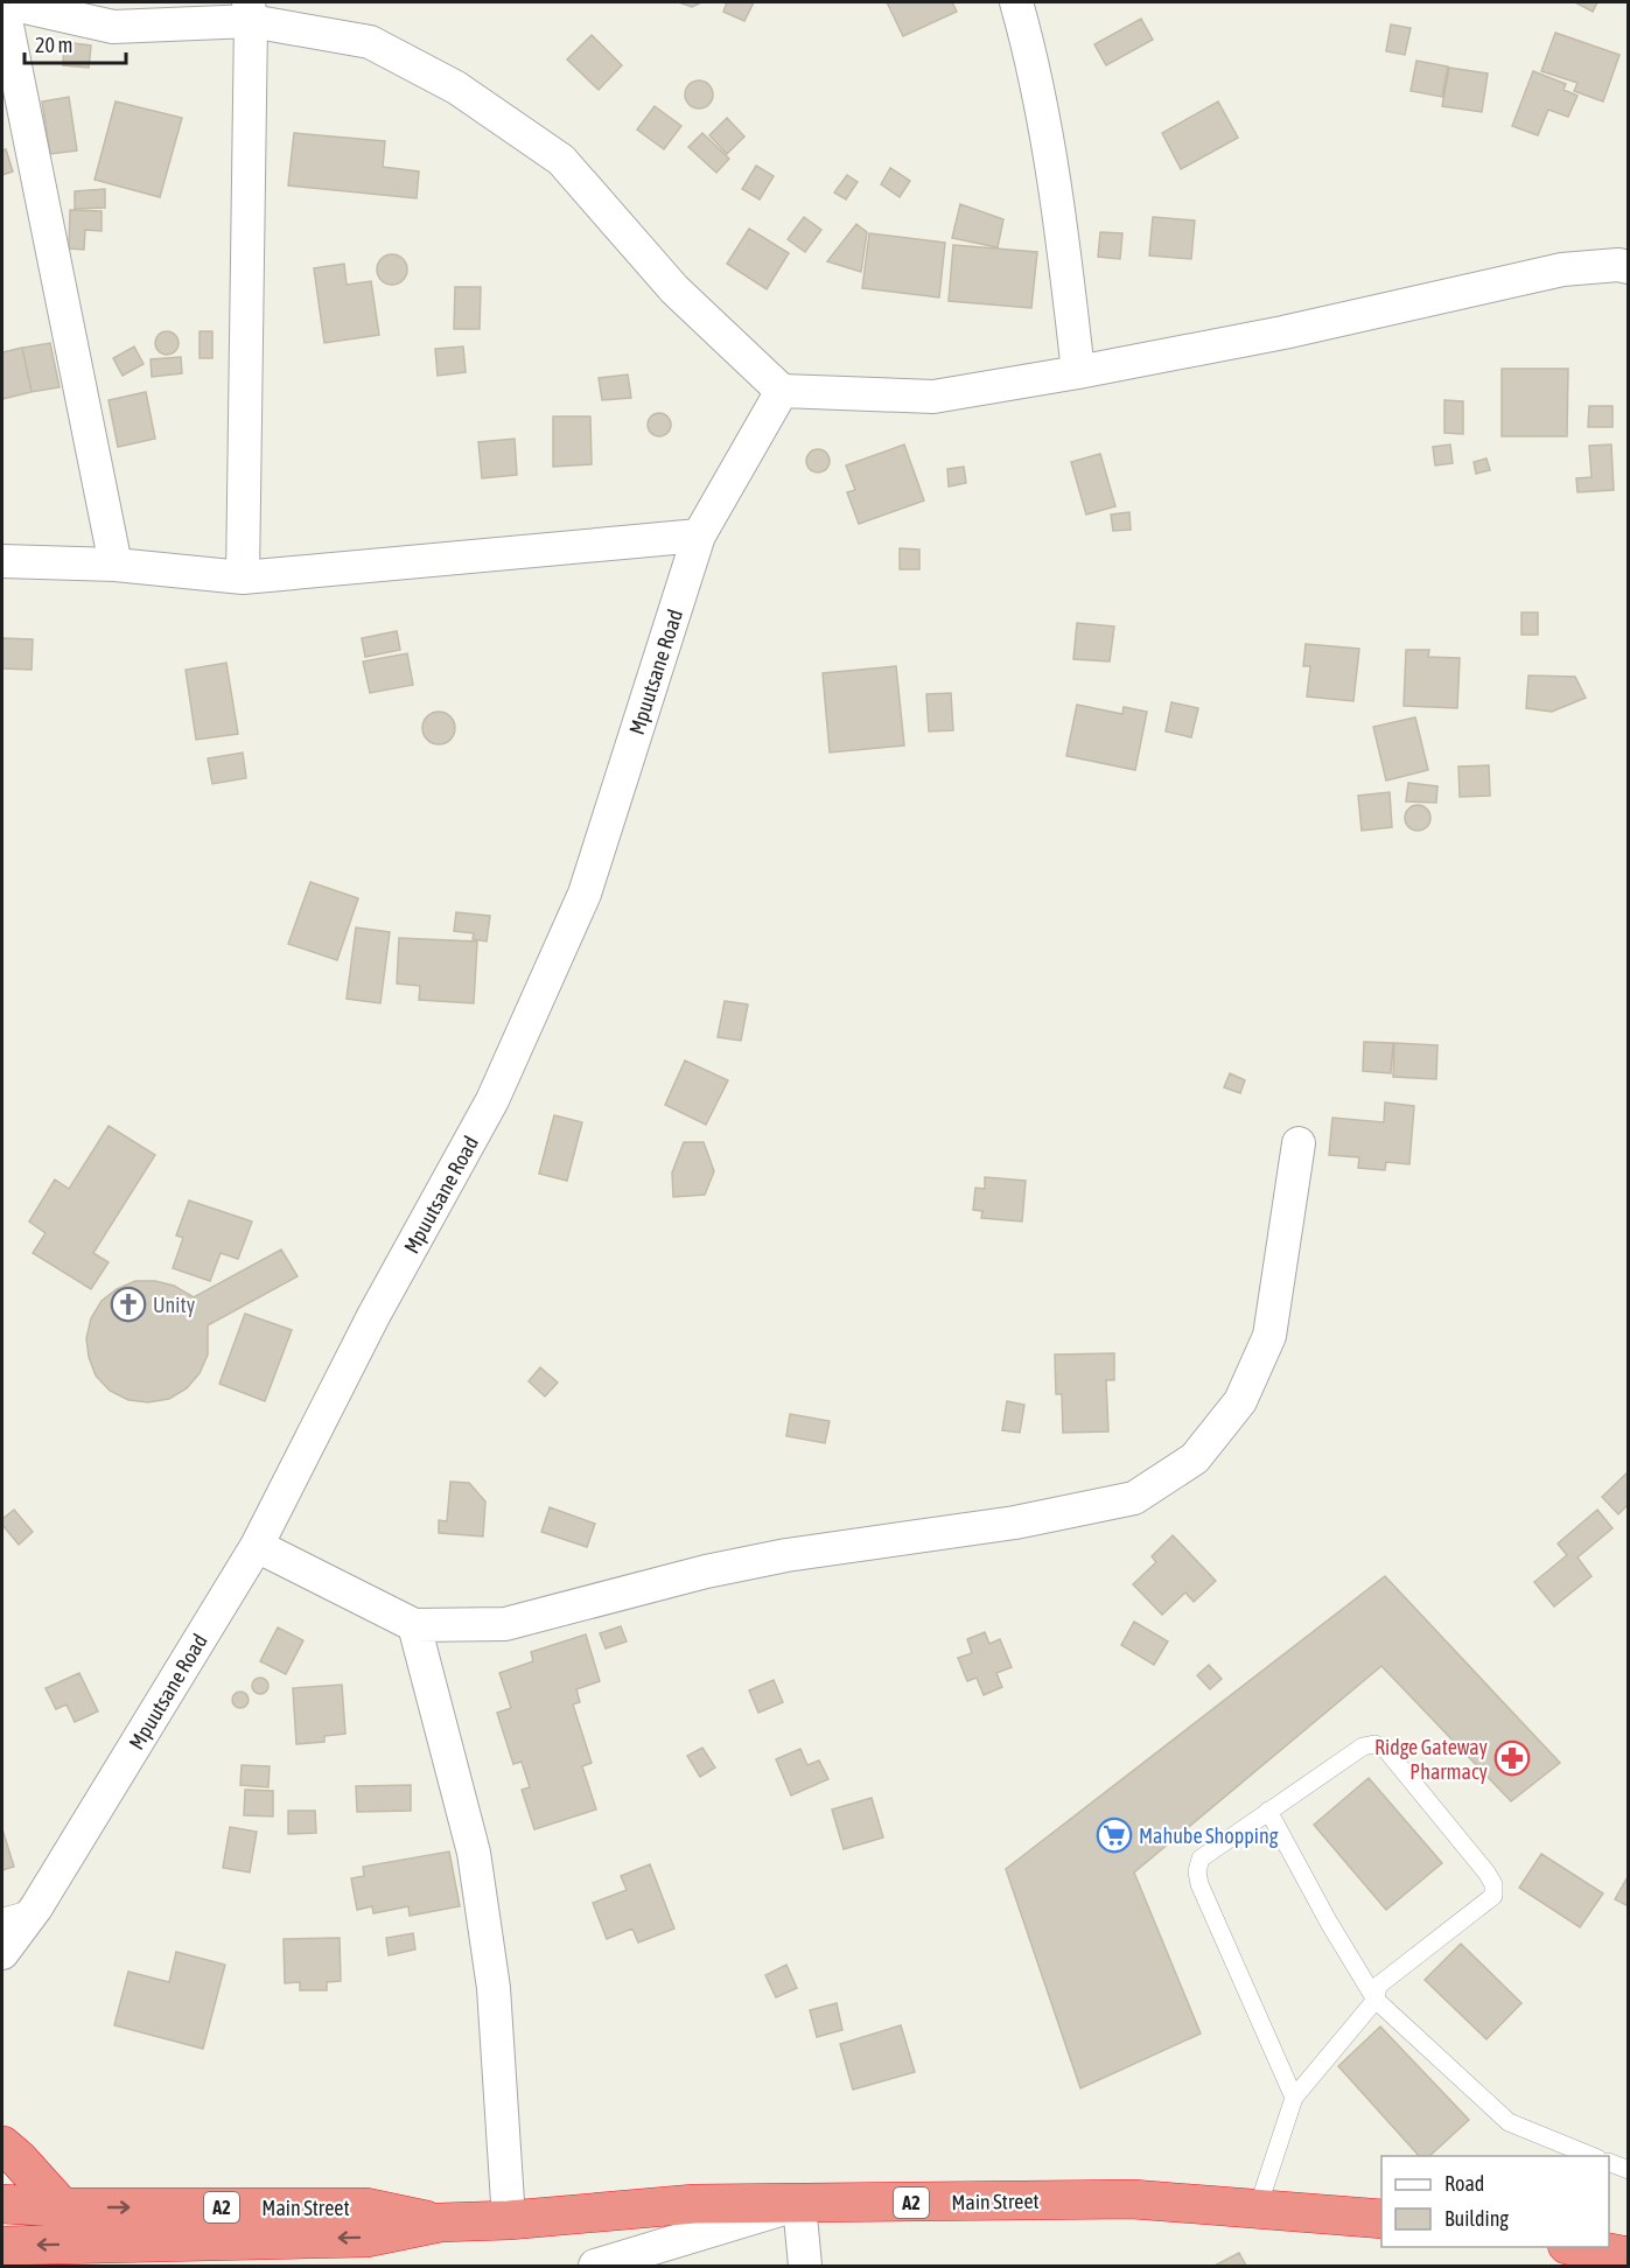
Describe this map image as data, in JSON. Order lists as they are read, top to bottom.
{
  "streets": {
    "highway": ["Main Street", "A2"],
    "street": ["Mpuutsane Road"]
  },
  "places": {
    "church": ["Unity"],
    "pharmacy": ["Ridge Gateway Pharmacy"],
    "supermarket": ["Mahube Shopping"]
  },
  "legend": ["Road", "Building"],
  "scale_bar": "20 m"
}
